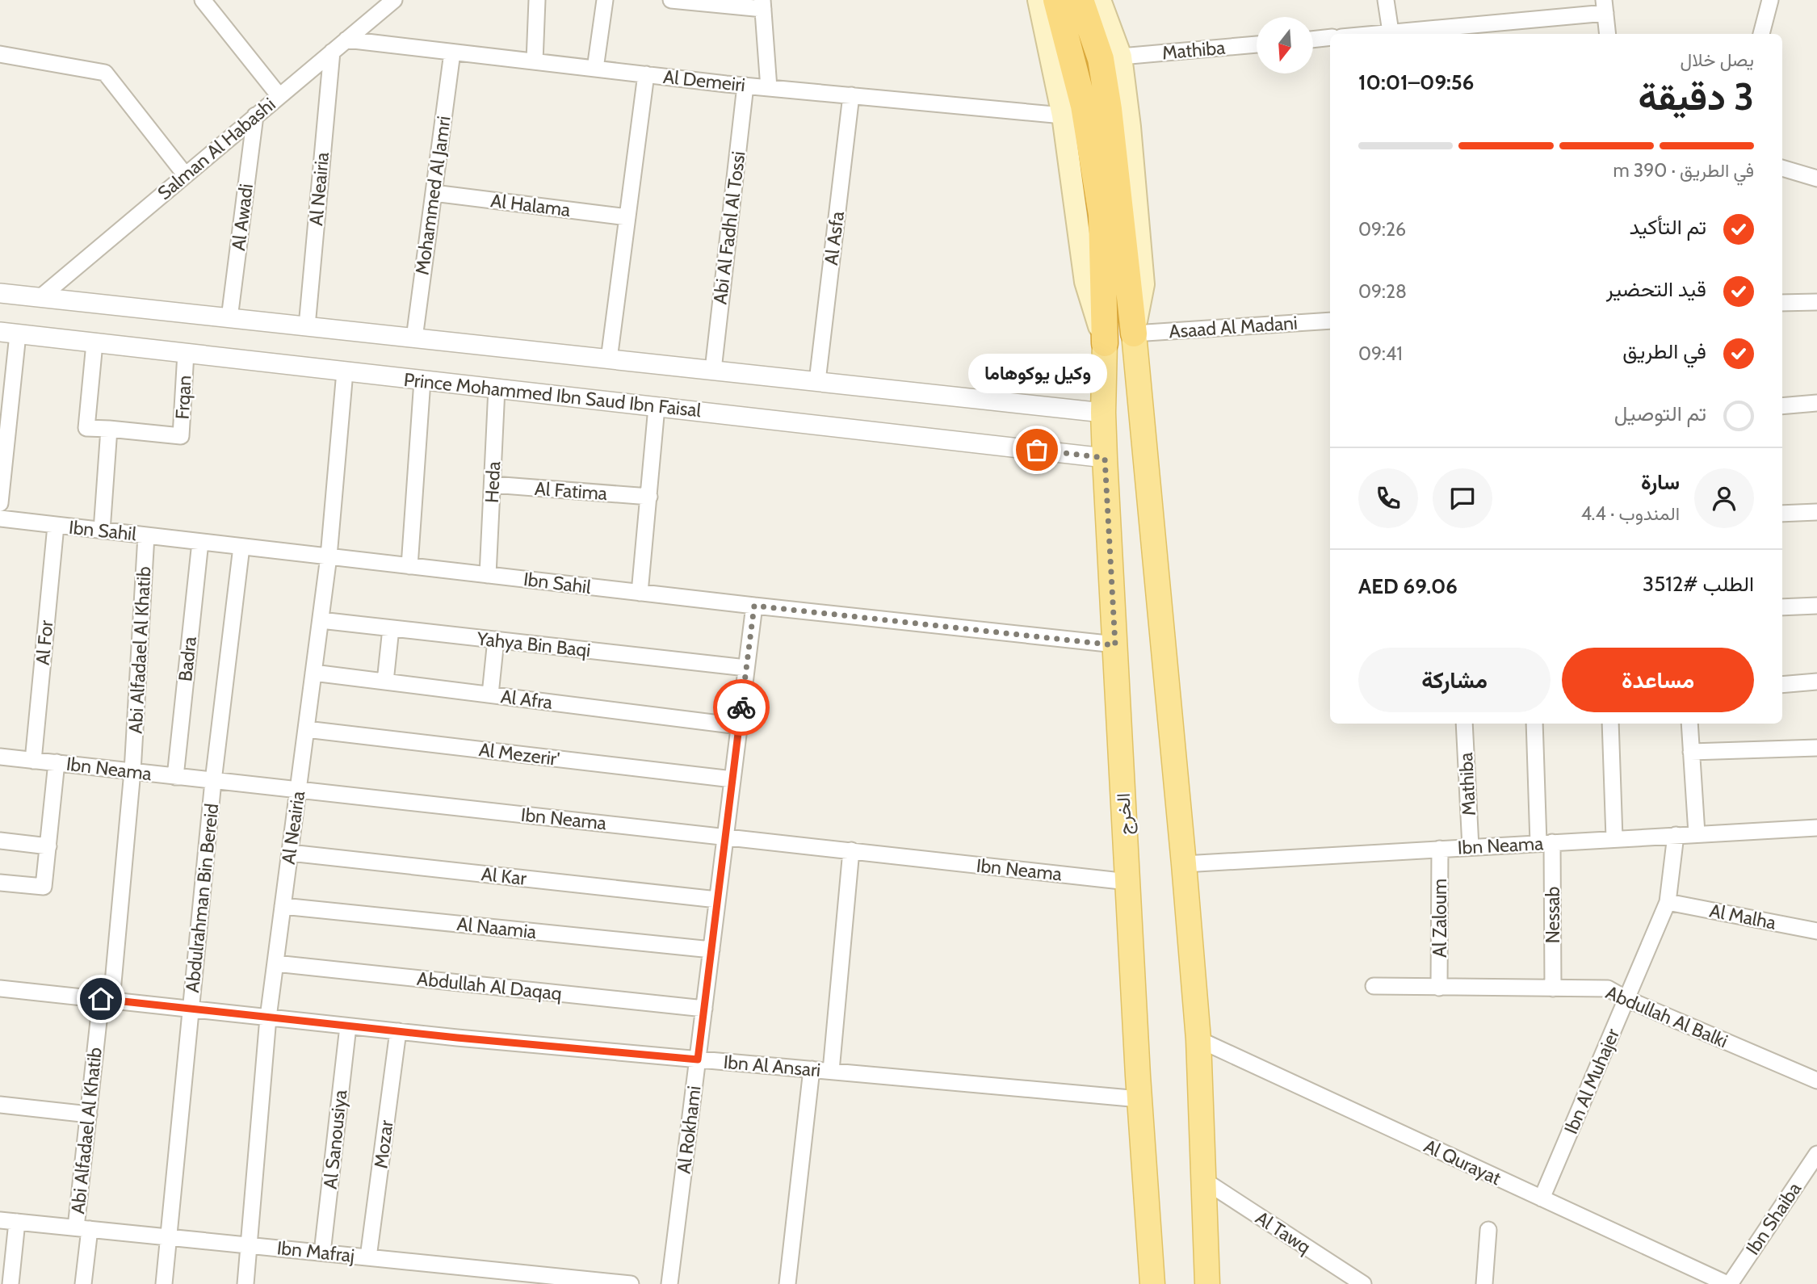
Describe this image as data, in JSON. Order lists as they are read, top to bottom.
{
  "streets": {
    "main road": ["الخرج"],
    "street": [
      "Mathiba",
      "Al Demeiri",
      "Salman Al Habashi",
      "Al Neairia",
      "Mohammed Al Jamri",
      "Al Halama",
      "Al Awadi",
      "Abi Al Fadhl Al Tossi",
      "Al Asfa",
      "Asaad Al Madani",
      "Prince Mohammed Ibn Saud Ibn Faisal",
      "Frqan",
      "Heda",
      "Al Fatima",
      "Ibn Sahil",
      "Al For",
      "Yahya Bin Baqi",
      "Abi Alfadael Al Khatib",
      "Badra",
      "Al Afra",
      "Al Mezerir'",
      "Ibn Neama",
      "Al Kar",
      "Abdulrahman Bin Bereid",
      "Nessab",
      "Al Malha",
      "Al Zaloum",
      "Al Naamia",
      "Abdullah Al Daqaq",
      "Abdullah Al Balki",
      "Ibn Al Ansari",
      "Ibn Al Muhajer",
      "Al Rokhami",
      "Al Sanousiya",
      "Mozar",
      "Al Qurayat",
      "Ibn Shaiba",
      "Al Tawq",
      "Ibn Mafraj"
    ]
  },
  "crossings": [
    ["Mathiba", "Ibn Neama"],
    ["Al Demeiri", "Salman Al Habashi"],
    ["Al Demeiri", "Mohammed Al Jamri"],
    ["Al Demeiri", "Abi Al Fadhl Al Tossi"],
    ["Al Demeiri", "Al Asfa"],
    ["Salman Al Habashi", "Al Neairia"],
    ["Salman Al Habashi", "Al Awadi"],
    ["Al Neairia", "Prince Mohammed Ibn Saud Ibn Faisal"],
    ["Al Neairia", "Ibn Sahil"],
    ["Al Neairia", "Yahya Bin Baqi"],
    ["Al Neairia", "Al Afra"],
    ["Al Neairia", "Al Mezerir'"],
    ["Al Neairia", "Ibn Neama"],
    ["Al Neairia", "Al Kar"],
    ["Al Neairia", "Al Naamia"],
    ["Al Neairia", "Abdullah Al Daqaq"],
    ["Al Neairia", "Ibn Al Ansari"],
    ["Al Neairia", "Ibn Mafraj"],
    ["Mohammed Al Jamri", "Al Halama"],
    ["Prince Mohammed Ibn Saud Ibn Faisal", "Frqan"],
    ["Prince Mohammed Ibn Saud Ibn Faisal", "Heda"],
    ["Prince Mohammed Ibn Saud Ibn Faisal", "الخرج"],
    ["Heda", "Al Fatima"],
    ["Heda", "Ibn Sahil"],
    ["Ibn Sahil", "Al For"],
    ["Ibn Sahil", "Abi Alfadael Al Khatib"],
    ["Ibn Sahil", "Badra"],
    ["Ibn Sahil", "الخرج"],
    ["Ibn Sahil", "Abdulrahman Bin Bereid"],
    ["Ibn Sahil", "Al Rokhami"],
    ["Al For", "Ibn Neama"],
    ["Yahya Bin Baqi", "Al Rokhami"],
    ["Abi Alfadael Al Khatib", "Ibn Neama"],
    ["Abi Alfadael Al Khatib", "Ibn Al Ansari"],
    ["Abi Alfadael Al Khatib", "Ibn Mafraj"],
    ["Badra", "Ibn Neama"],
    ["Al Afra", "Al Rokhami"],
    ["Al Mezerir'", "Al Rokhami"],
    ["Ibn Neama", "الخرج"],
    ["Ibn Neama", "Abdulrahman Bin Bereid"],
    ["Ibn Neama", "Nessab"],
    ["Ibn Neama", "Al Zaloum"],
    ["Ibn Neama", "Ibn Al Muhajer"],
    ["Ibn Neama", "Al Rokhami"],
    ["الخرج", "Ibn Al Ansari"],
    ["Al Kar", "Al Rokhami"],
    ["Abdulrahman Bin Bereid", "Ibn Al Ansari"],
    ["Abdulrahman Bin Bereid", "Ibn Mafraj"],
    ["Nessab", "Abdullah Al Balki"],
    ["Al Malha", "Ibn Al Muhajer"],
    ["Al Zaloum", "Abdullah Al Balki"],
    ["Al Naamia", "Al Rokhami"],
    ["Abdullah Al Daqaq", "Al Rokhami"],
    ["Abdullah Al Balki", "Ibn Al Muhajer"],
    ["Ibn Al Ansari", "Al Rokhami"],
    ["Ibn Al Ansari", "Al Sanousiya"],
    ["Ibn Al Ansari", "Mozar"],
    ["Ibn Al Muhajer", "Al Qurayat"],
    ["Al Sanousiya", "Ibn Mafraj"],
    ["Mozar", "Ibn Mafraj"],
    ["Al Qurayat", "Ibn Shaiba"]
  ],
  "places": ["وكيل يوكوهاما"],
  "north": "bottom",
  "page": {
    "heading": ["3 دقيقة", "يصل خلال", "09:56–10:01"],
    "panel": [
      "سارة",
      "المندوب · 4.4",
      "الطلب #3512",
      "AED 69.06"
    ],
    "bar": "في الطريق · 390 m",
    "list": [
      ["تم التأكيد", "09:26"],
      ["قيد التحضير", "09:28"],
      ["في الطريق", "09:41"],
      "تم التوصيل"
    ],
    "bubble": "وكيل يوكوهاما",
    "buttons": ["مساعدة", "مشاركة"]
  }
}
